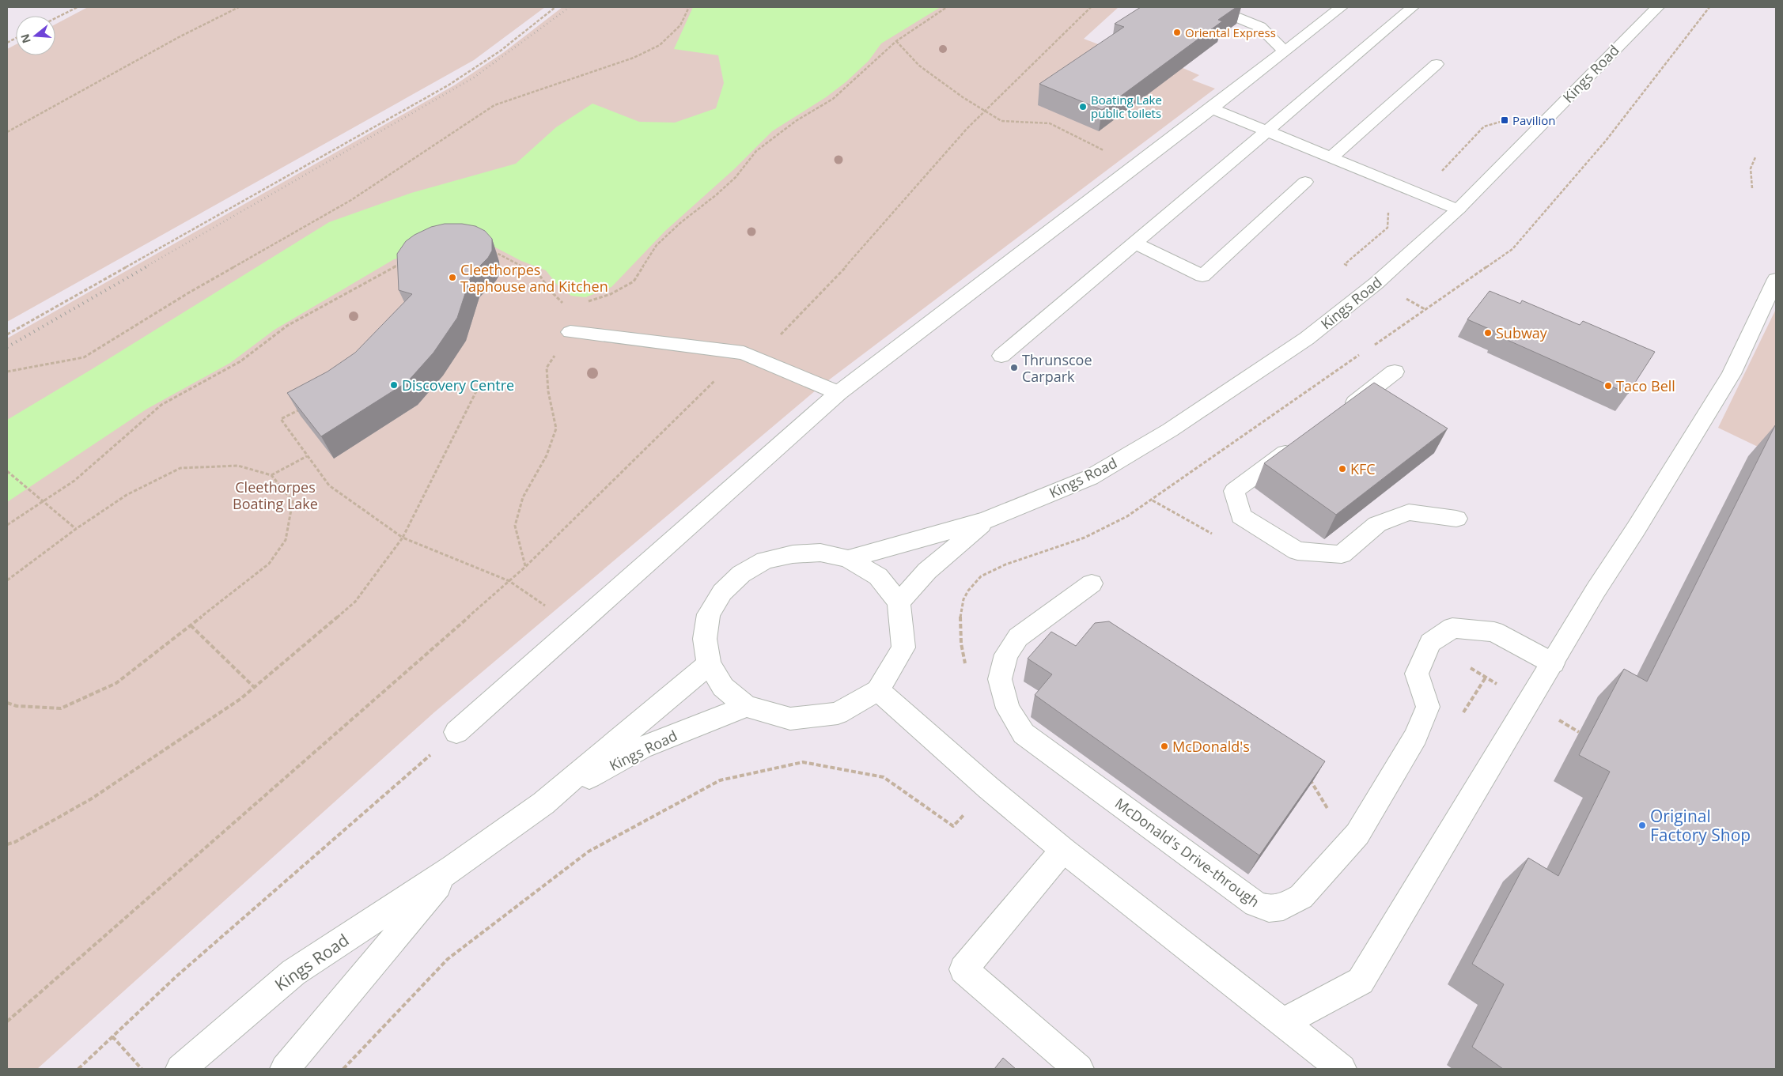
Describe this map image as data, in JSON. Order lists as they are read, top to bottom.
{
  "streets": {
    "street": ["Kings Road", "McDonald's Drive-through"]
  },
  "parks": ["Cleethorpes Boating Lake"],
  "places": {
    "other": [
      "Oriental Express",
      "Boating Lake public toilets",
      "Cleethorpes Taphouse and Kitchen",
      "Subway",
      "Thrunscoe Carpark",
      "Discovery Centre",
      "Taco Bell",
      "KFC",
      "McDonald's",
      "Original Factory Shop"
    ],
    "transit": ["Pavilion"]
  },
  "north": "left"
}
